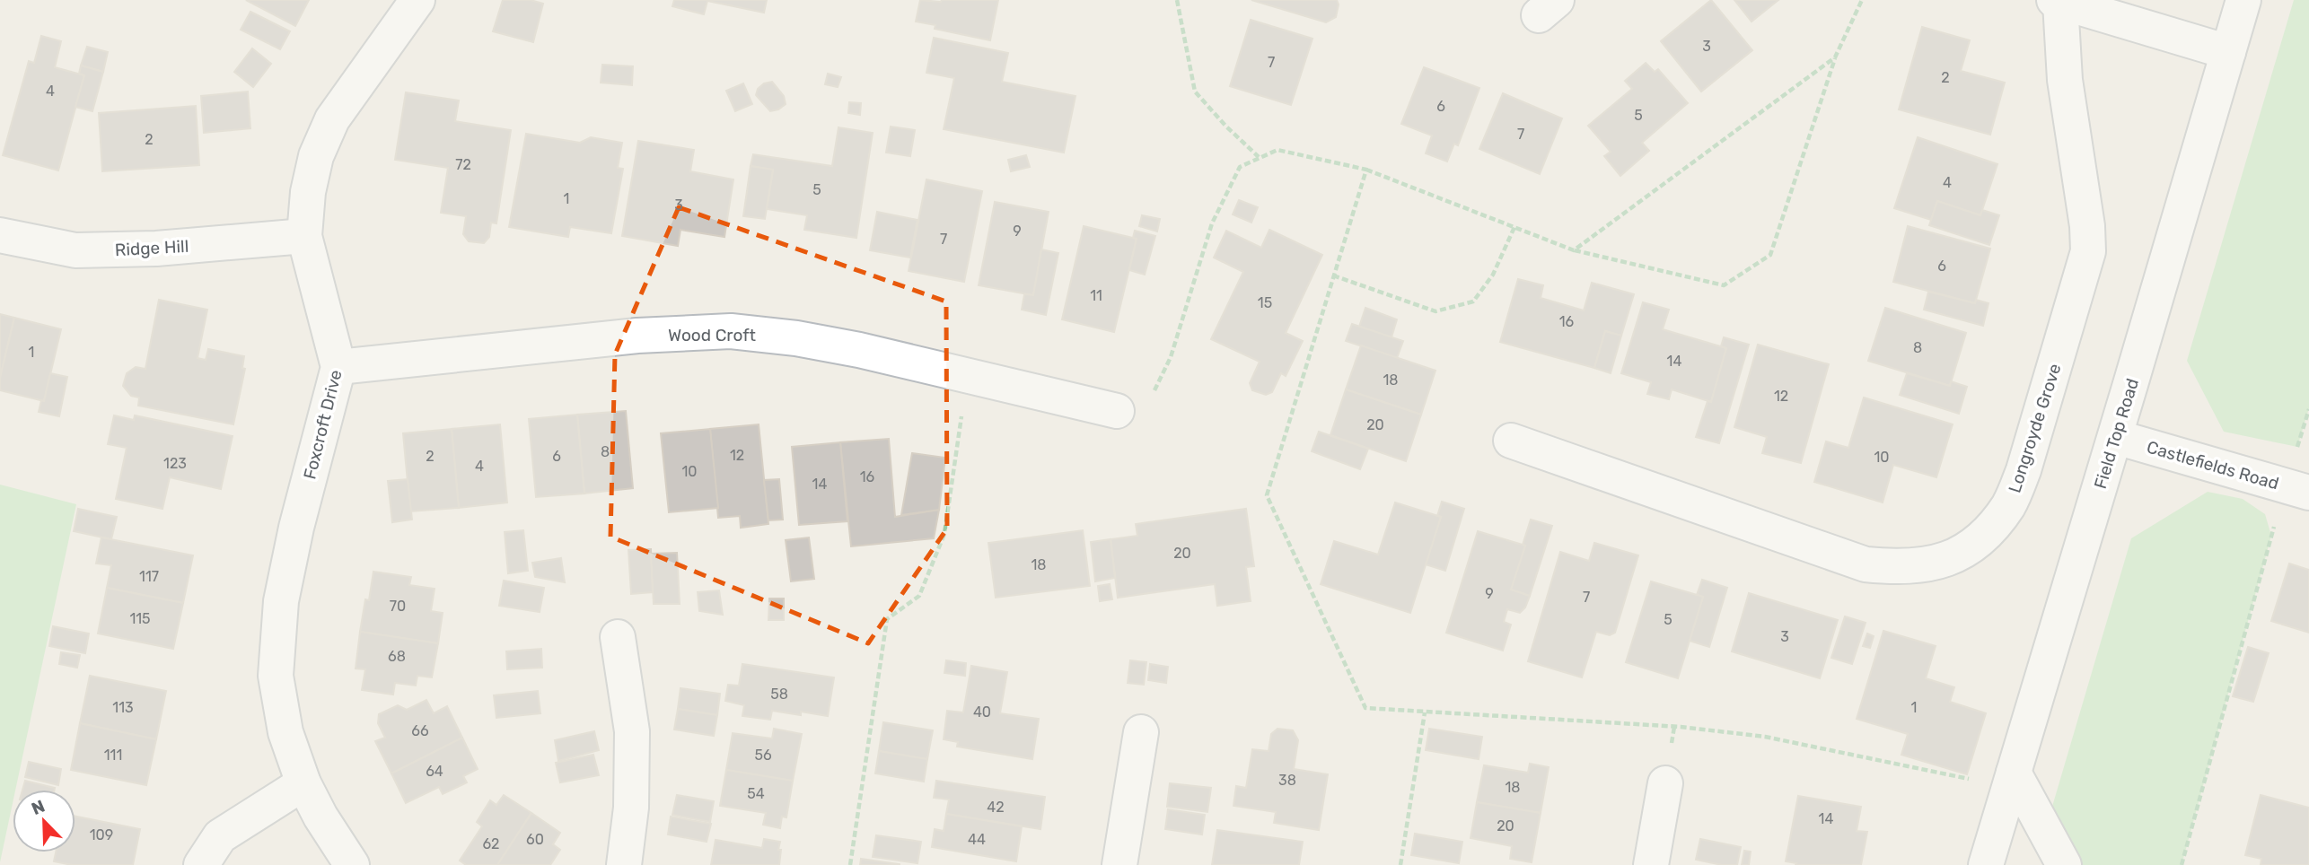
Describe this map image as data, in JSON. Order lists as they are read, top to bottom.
{
  "streets": {
    "street": [
      "Ridge Hill",
      "Wood Croft",
      "Foxcroft Drive",
      "Longroyde Grove",
      "Field Top Road",
      "Castlefields Road"
    ]
  },
  "crossings": [
    ["Ridge Hill", "Foxcroft Drive"],
    ["Wood Croft", "Foxcroft Drive"],
    ["Field Top Road", "Castlefields Road"]
  ],
  "house_numbers": [
    "3",
    "7",
    "2",
    "4",
    "6",
    "5",
    "7",
    "2",
    "72",
    "4",
    "5",
    "1",
    "3",
    "9",
    "7",
    "6",
    "11",
    "15",
    "16",
    "8",
    "1",
    "14",
    "18",
    "12",
    "20",
    "8",
    "12",
    "2",
    "6",
    "10",
    "123",
    "4",
    "10",
    "16",
    "14",
    "20",
    "18",
    "117",
    "9",
    "7",
    "70",
    "115",
    "5",
    "3",
    "68",
    "58",
    "113",
    "1",
    "40",
    "66",
    "111",
    "56",
    "64",
    "38",
    "18",
    "54",
    "42",
    "14",
    "20",
    "109",
    "60",
    "44",
    "62"
  ],
  "north": "top left"
}
